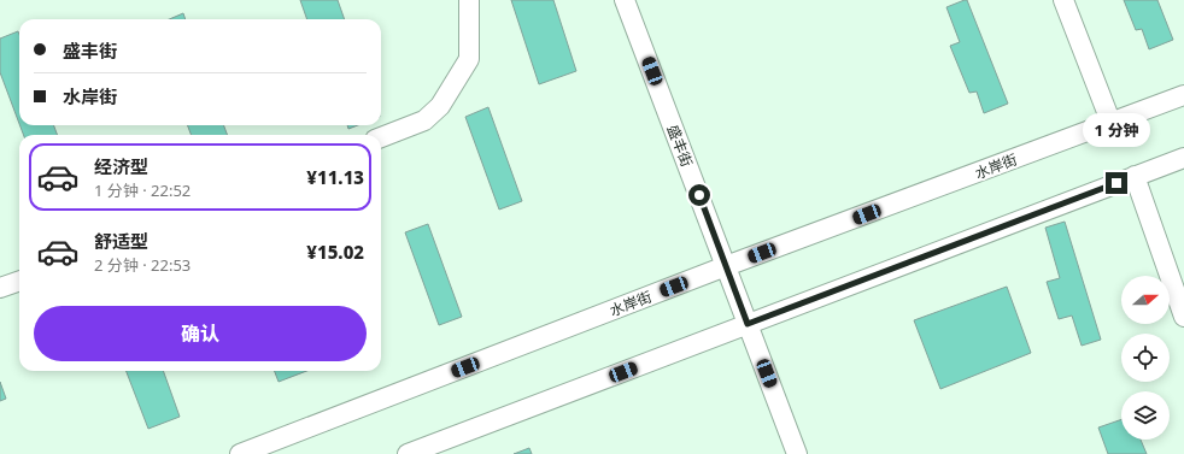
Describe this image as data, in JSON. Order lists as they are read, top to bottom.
{
  "streets": {
    "street": ["盛丰街", "水岸街"]
  },
  "crossings": [
    ["盛丰街", "水岸街"]
  ],
  "north": "right",
  "page": {
    "banner": ["盛丰街", "水岸街"],
    "bubble": "1 分钟",
    "list": [
      {
        "name": "经济型",
        "note": "1 分钟 · 22:52",
        "value": "¥11.13"
      },
      {
        "name": "舒适型",
        "note": "2 分钟 · 22:53",
        "value": "¥15.02"
      }
    ],
    "buttons": "确认"
  }
}
